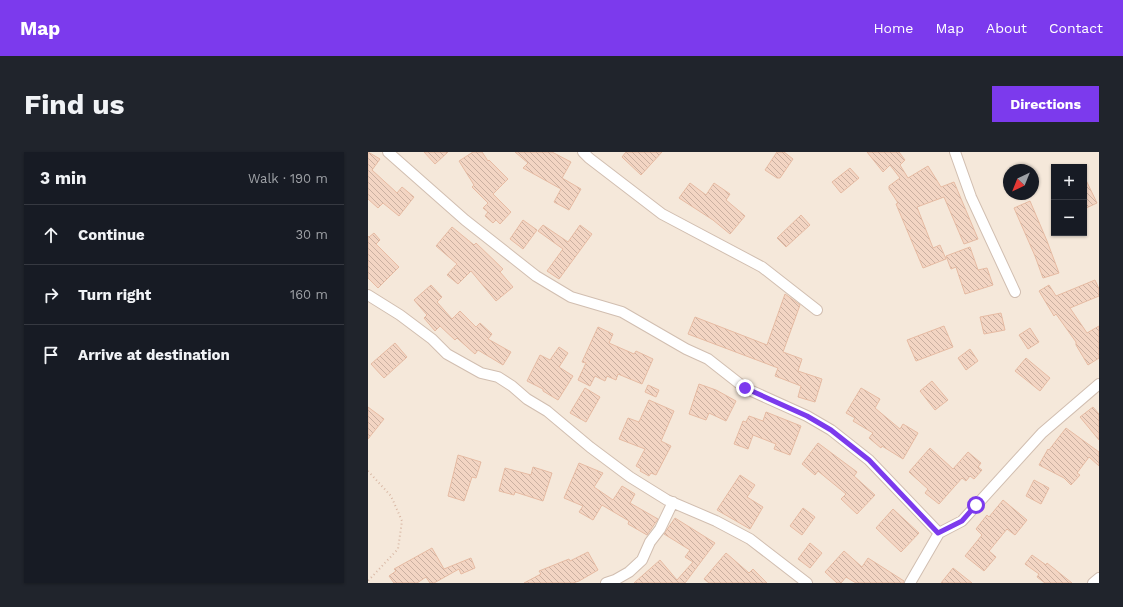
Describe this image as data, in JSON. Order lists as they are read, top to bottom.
{
  "north": "bottom left",
  "page": {
    "header": "Map",
    "nav": [
      "Home",
      "Map",
      "About",
      "Contact"
    ],
    "buttons": "Directions",
    "title": "Find us",
    "heading": ["3 min", "Walk · 190 m"],
    "map_buttons": ["+", "−"],
    "list": [
      ["Continue", "30 m"],
      ["Turn right", "160 m"],
      "Arrive at destination"
    ]
  }
}
